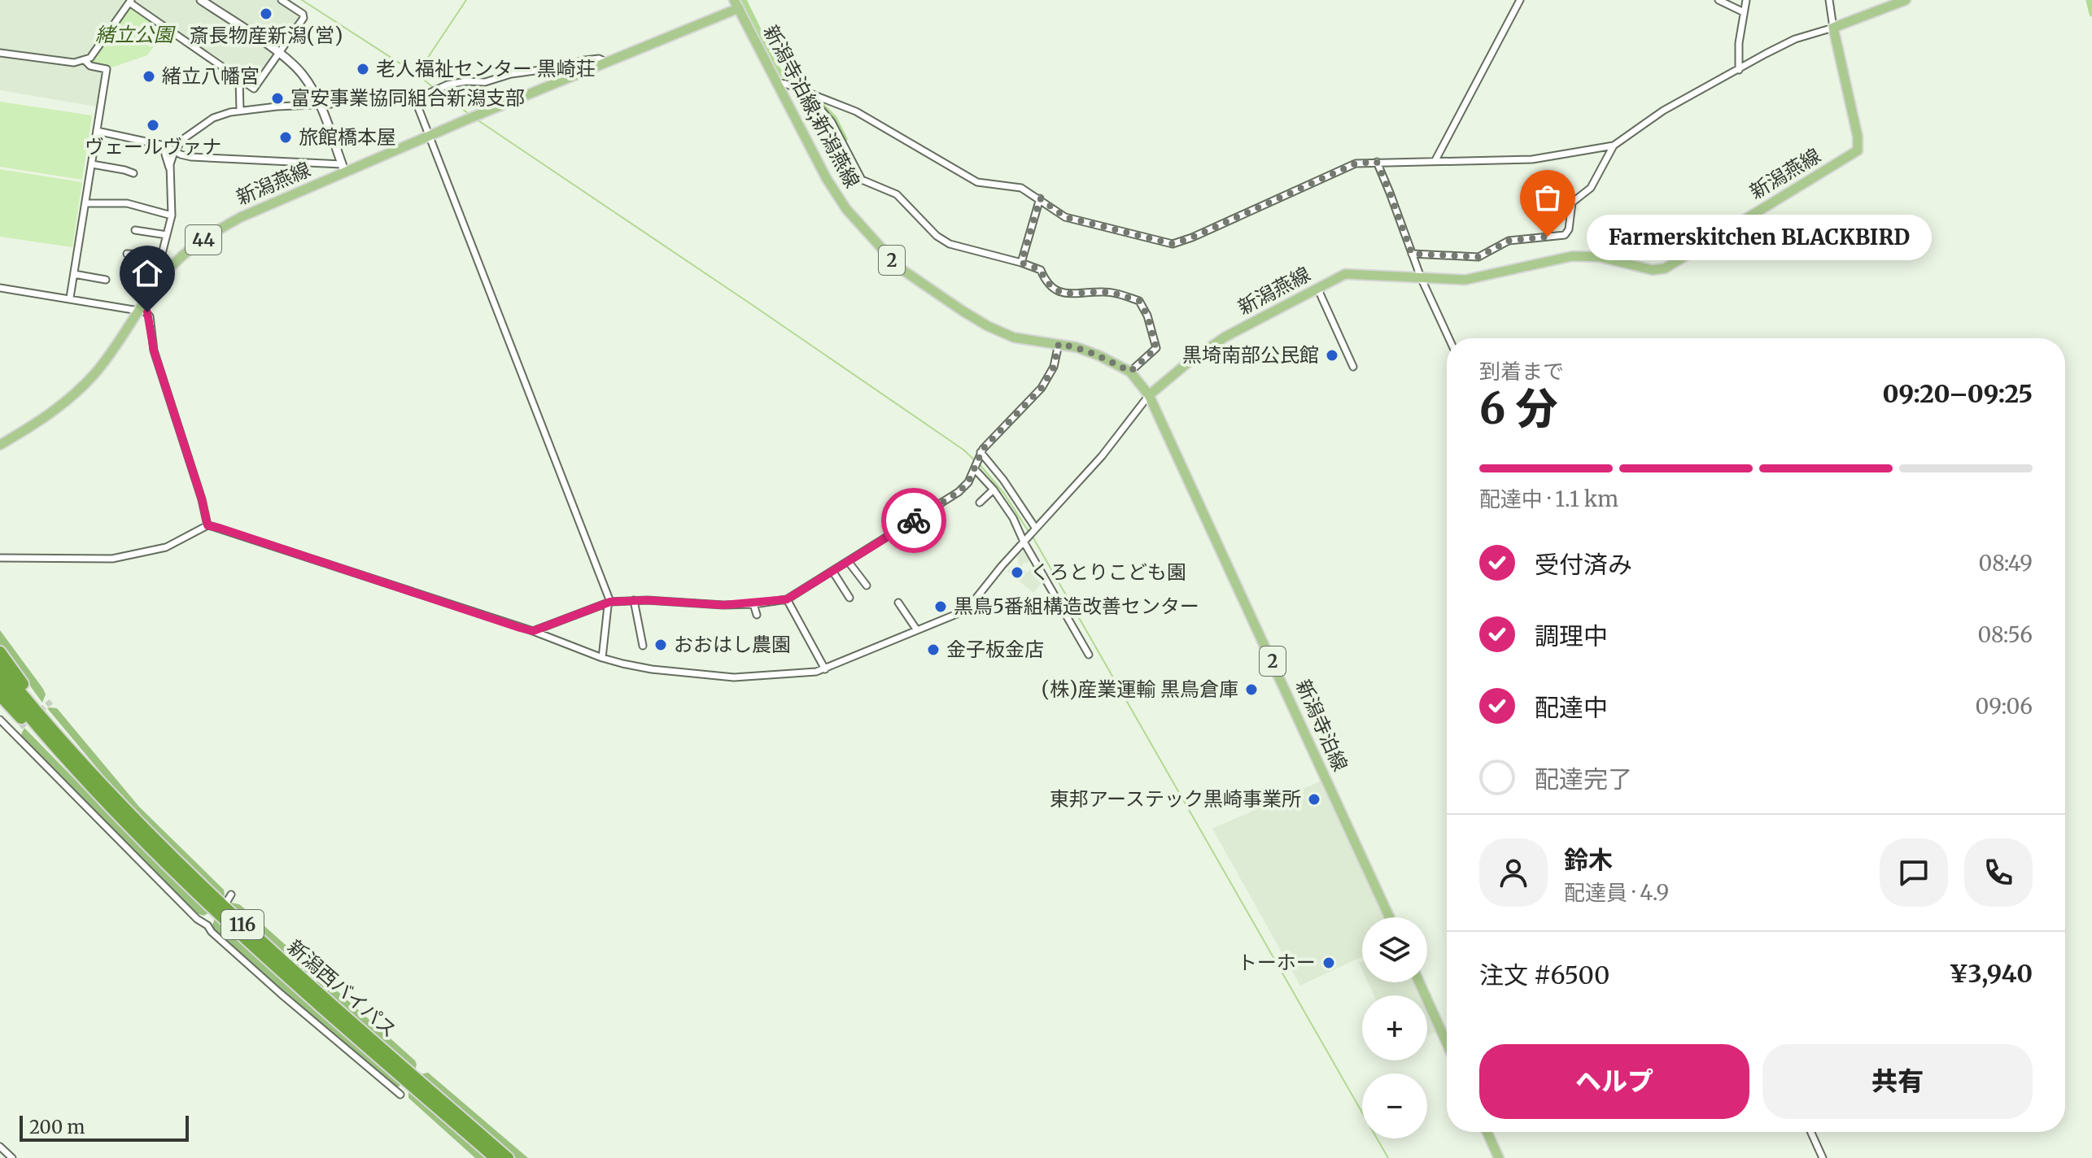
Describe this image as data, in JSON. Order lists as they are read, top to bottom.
{
  "streets": {
    "highway": ["116", "新潟西バイパス"],
    "main road": [
      "新潟寺泊線;新潟燕線",
      "新潟燕線",
      "44",
      "2",
      "新潟寺泊線"
    ]
  },
  "crossings": [
    ["新潟寺泊線;新潟燕線", "新潟燕線"],
    ["新潟寺泊線;新潟燕線", "新潟寺泊線"],
    ["新潟燕線", "新潟寺泊線"]
  ],
  "parks": ["緒立公園"],
  "places": [
    "斎長物産新潟(営)",
    "老人福祉センター 黒崎荘",
    "緒立八幡宮",
    "富安事業協同組合新潟支部",
    "ヴェールヴァナ",
    "旅館橋本屋",
    "Farmerskitchen BLACKBIRD",
    "黒埼南部公民館",
    "くろとりこども園",
    "黒鳥5番組構造改善センター",
    "おおはし農園",
    "金子板金店",
    "(株)産業運輸 黒鳥倉庫",
    "東邦アーステック黒崎事業所",
    "トーホー"
  ],
  "scale_bar": "200 m",
  "page": {
    "bubble": "Farmerskitchen BLACKBIRD",
    "heading": ["6 分", "到着まで", "09:20–09:25"],
    "panel": [
      "鈴木",
      "配達員 · 4.9",
      "注文 #6500",
      "¥3,940"
    ],
    "bar": "配達中 · 1.1 km",
    "list": [
      ["受付済み", "08:49"],
      ["調理中", "08:56"],
      ["配達中", "09:06"],
      "配達完了"
    ],
    "map_buttons": ["+", "−"],
    "buttons": ["ヘルプ", "共有"],
    "scale": "200 m"
  }
}
